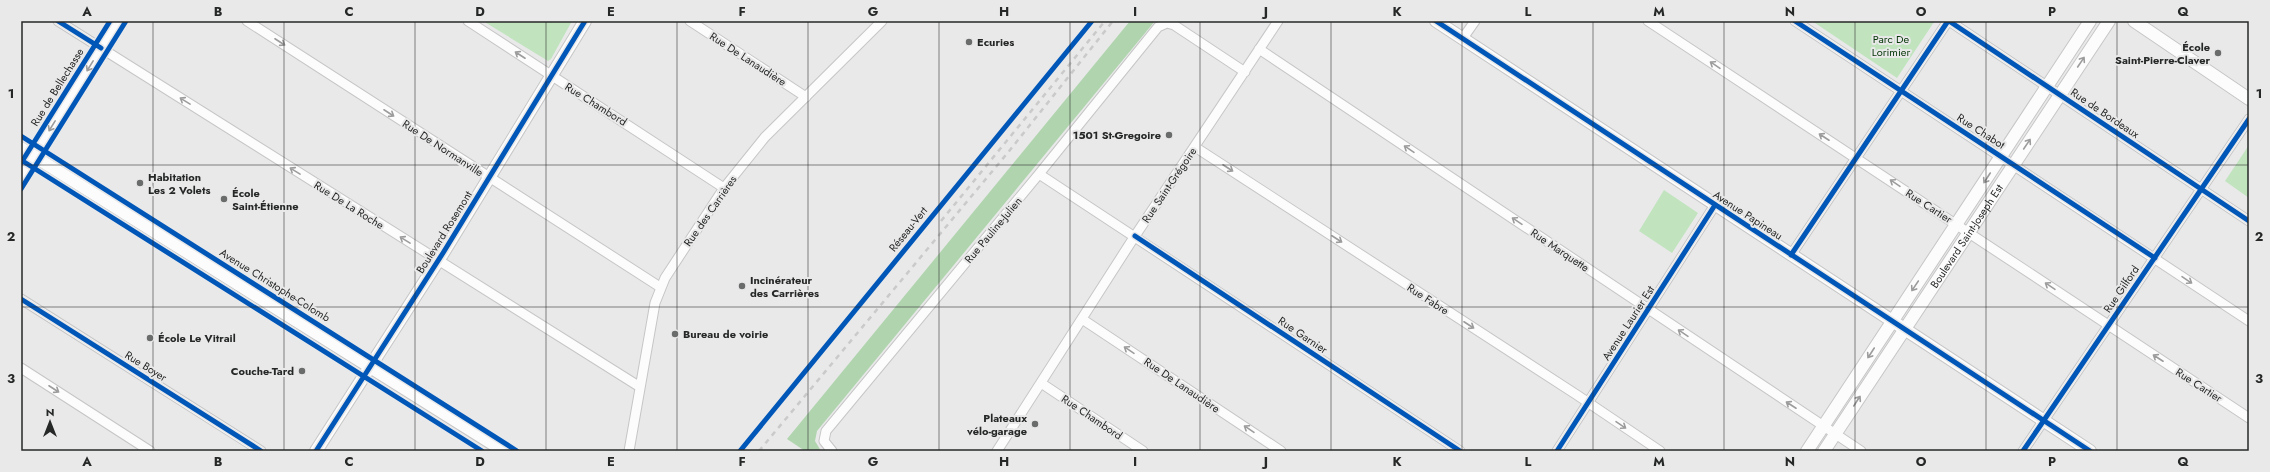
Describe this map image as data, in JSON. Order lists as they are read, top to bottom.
{
  "streets": {
    "main road": [
      "Avenue Papineau",
      "Boulevard Rosemont",
      "Boulevard Saint-Joseph Est",
      "Avenue Christophe-Colomb"
    ],
    "street": [
      "Rue De Lanaudière",
      "Rue de Bellechasse",
      "Rue Chambord",
      "Rue de Bordeaux",
      "Rue Chabot",
      "Rue De Normanville",
      "Rue Saint-Grégoire",
      "Rue De La Roche",
      "Rue Cartier",
      "Rue des Carrières",
      "Rue Pauline-Julien",
      "Rue Marquette",
      "Rue Gilford",
      "Rue Fabre",
      "Avenue Laurier Est",
      "Rue Garnier",
      "Rue Boyer"
    ],
    "cycle path": ["Réseau-Vert"]
  },
  "crossings": [
    ["Rue De Lanaudière", "Rue Saint-Grégoire"],
    ["Rue De Lanaudière", "Rue des Carrières"],
    ["Rue de Bellechasse", "Rue De La Roche"],
    ["Rue de Bellechasse", "Avenue Christophe-Colomb"],
    ["Rue Chambord", "Rue Saint-Grégoire"],
    ["Rue Chambord", "Rue des Carrières"],
    ["Rue Chambord", "Boulevard Rosemont"],
    ["Rue de Bordeaux", "Boulevard Saint-Joseph Est"],
    ["Rue de Bordeaux", "Rue Gilford"],
    ["Rue Chabot", "Boulevard Saint-Joseph Est"],
    ["Rue Chabot", "Rue Gilford"],
    ["Rue De Normanville", "Rue des Carrières"],
    ["Rue De Normanville", "Boulevard Rosemont"],
    ["Rue Saint-Grégoire", "Rue Pauline-Julien"],
    ["Rue Saint-Grégoire", "Rue Marquette"],
    ["Rue Saint-Grégoire", "Rue Fabre"],
    ["Rue Saint-Grégoire", "Rue Garnier"],
    ["Rue De La Roche", "Rue des Carrières"],
    ["Rue De La Roche", "Boulevard Rosemont"],
    ["Rue Cartier", "Boulevard Saint-Joseph Est"],
    ["Rue Cartier", "Rue Gilford"],
    ["Avenue Papineau", "Boulevard Saint-Joseph Est"],
    ["Avenue Papineau", "Rue Gilford"],
    ["Avenue Papineau", "Avenue Laurier Est"],
    ["Rue Pauline-Julien", "Rue Garnier"],
    ["Boulevard Rosemont", "Avenue Christophe-Colomb"],
    ["Boulevard Saint-Joseph Est", "Rue Marquette"],
    ["Rue Marquette", "Avenue Laurier Est"],
    ["Rue Fabre", "Avenue Laurier Est"]
  ],
  "one_way": [
    "Rue De Lanaudière",
    "Rue de Bellechasse",
    "Rue De Normanville",
    "Rue De La Roche",
    "Rue Cartier",
    "Rue Marquette",
    "Rue Fabre"
  ],
  "parks": ["Parc De Lorimier"],
  "places": [
    "Ecuries",
    "École Saint-Pierre-Claver",
    "1501 St-Gregoire",
    "Habitation Les 2 Volets",
    "École Saint-Étienne",
    "Incinérateur des Carrières",
    "Bureau de voirie",
    "École Le Vitrail",
    "Couche-Tard",
    "Plateaux vélo-garage"
  ],
  "north": "top",
  "grid": {
    "columns": [
      "A",
      "B",
      "C",
      "D",
      "E",
      "F",
      "G",
      "H",
      "I",
      "J",
      "K",
      "L",
      "M",
      "N",
      "O",
      "P",
      "Q"
    ],
    "rows": ["1", "2", "3"]
  }
}
